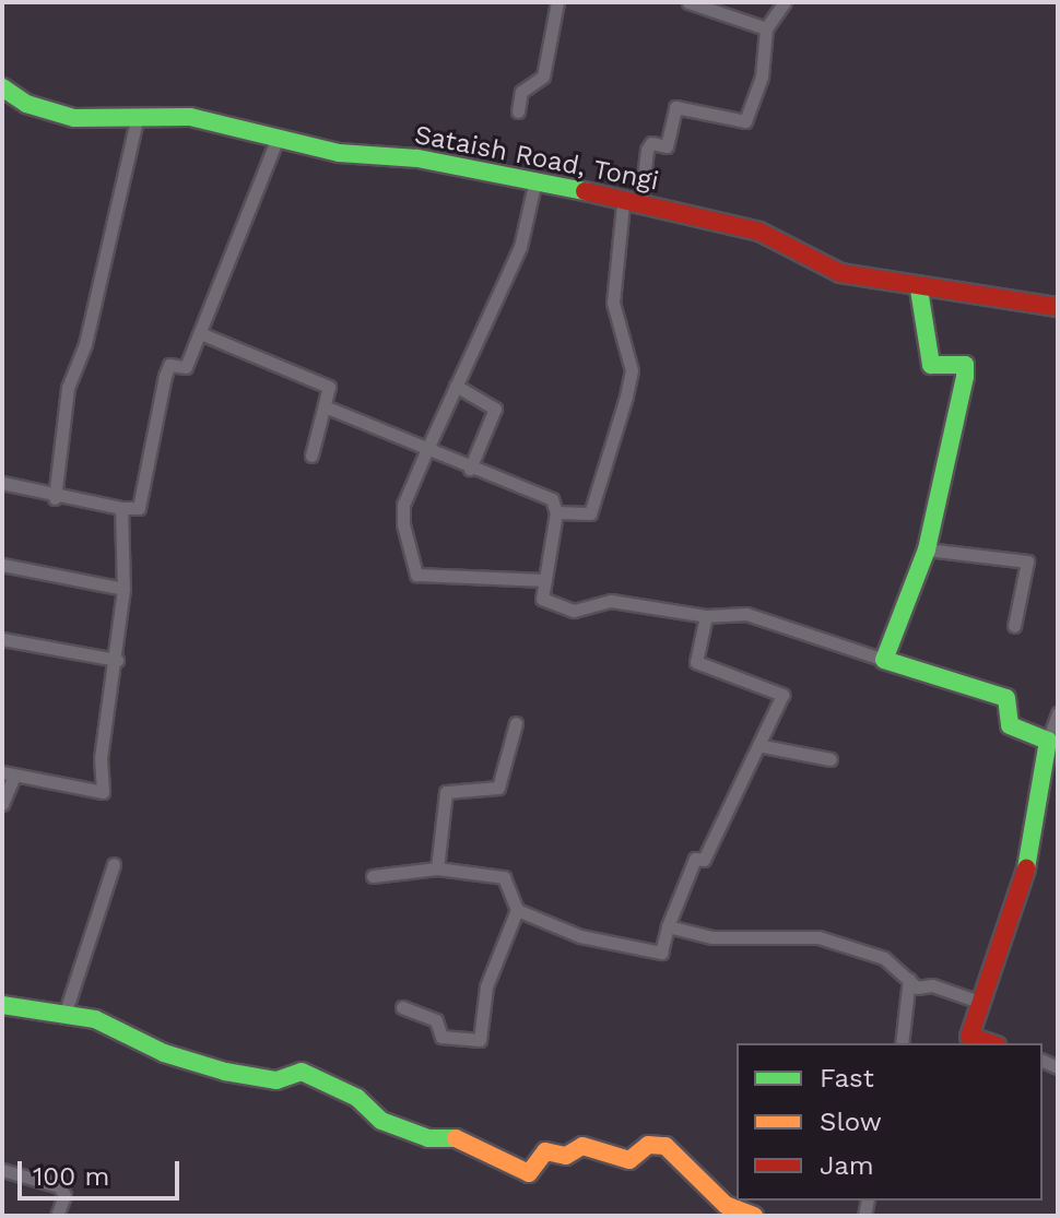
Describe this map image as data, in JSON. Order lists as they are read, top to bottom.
{
  "streets": {
    "street": ["Sataish Road, Tongi"]
  },
  "legend": ["Fast", "Slow", "Jam"],
  "scale_bar": "100 m"
}
